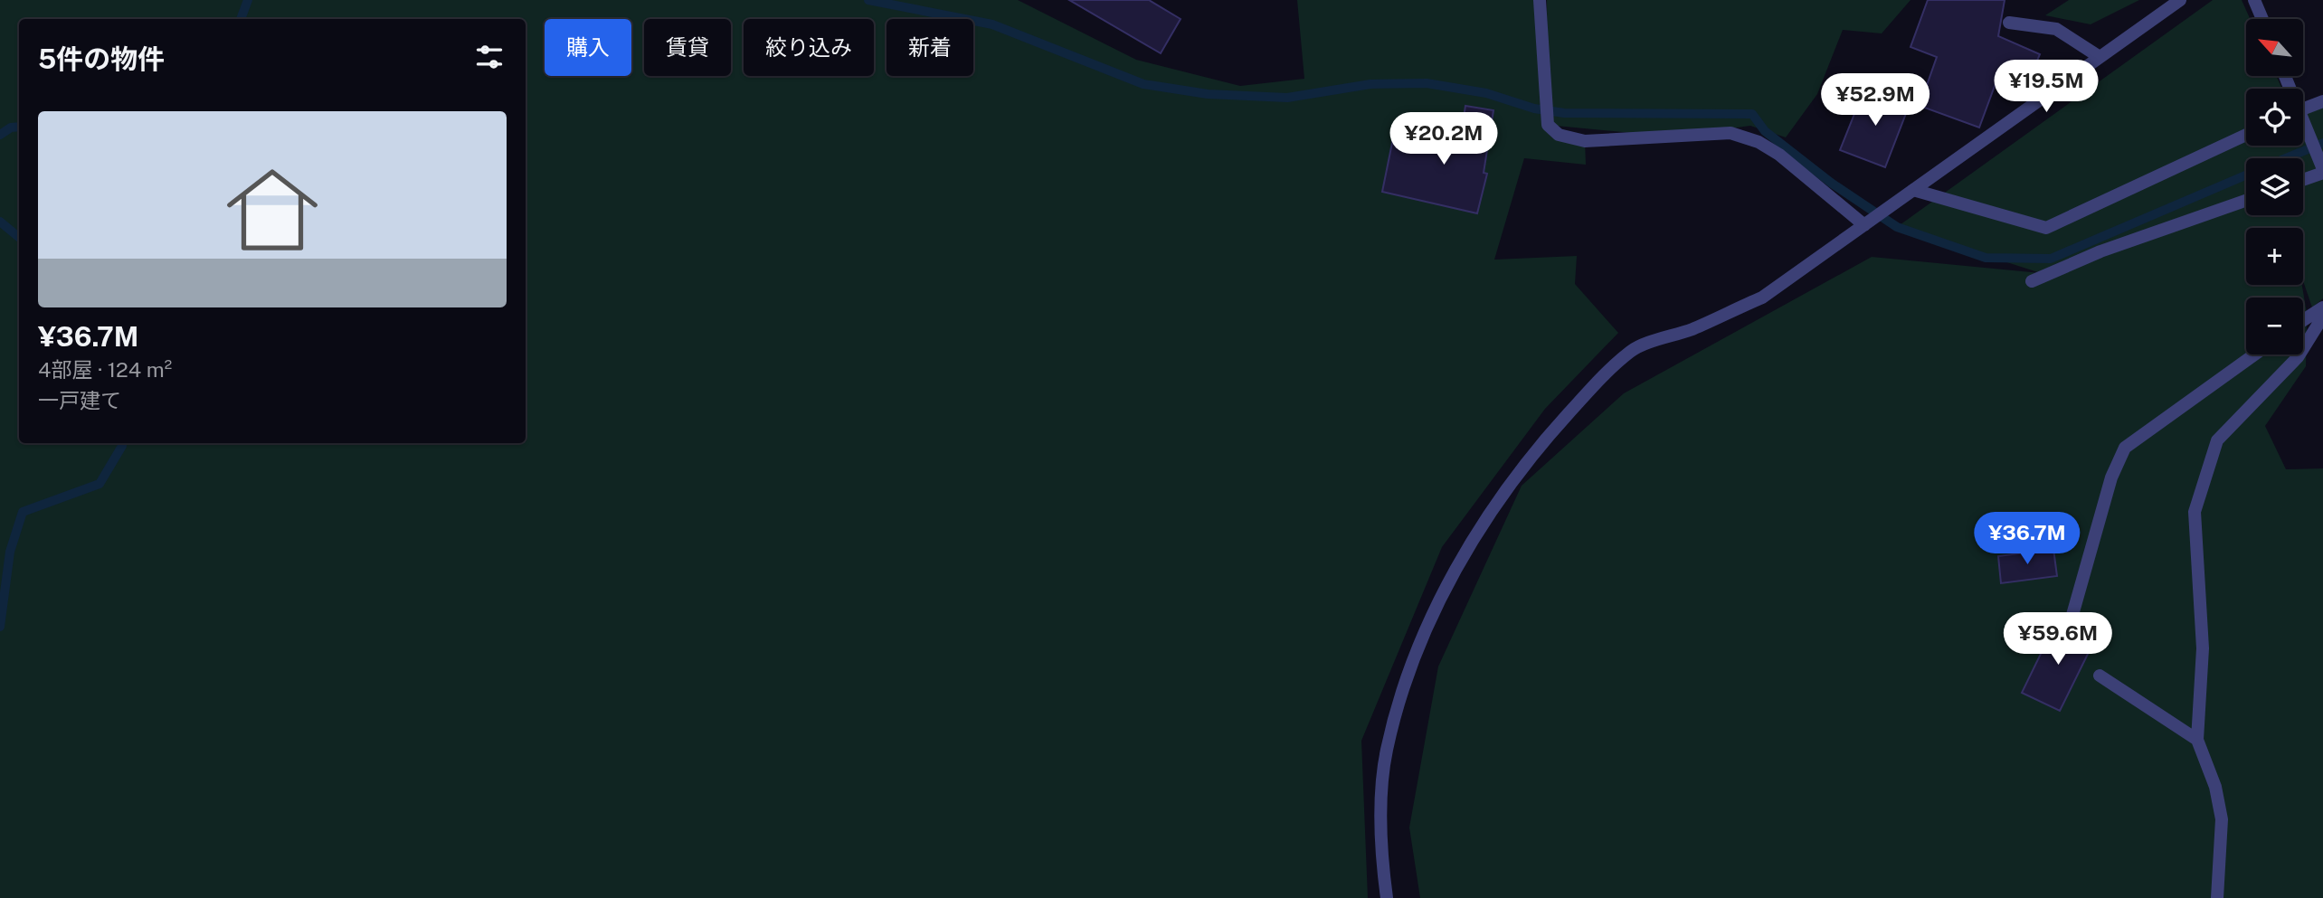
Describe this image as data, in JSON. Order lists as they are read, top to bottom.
{
  "north": "top left",
  "page": {
    "map_buttons": ["+", "−"],
    "chip": [
      "購入",
      "賃貸",
      "絞り込み",
      "新着"
    ],
    "heading": "5件の物件",
    "price": [
      "¥19.5M",
      "¥52.9M",
      "¥20.2M",
      "¥36.7M",
      "¥59.6M"
    ],
    "list": [
      {
        "name": "¥36.7M",
        "note": "4部屋 · 124 m² · 一戸建て"
      }
    ]
  }
}
